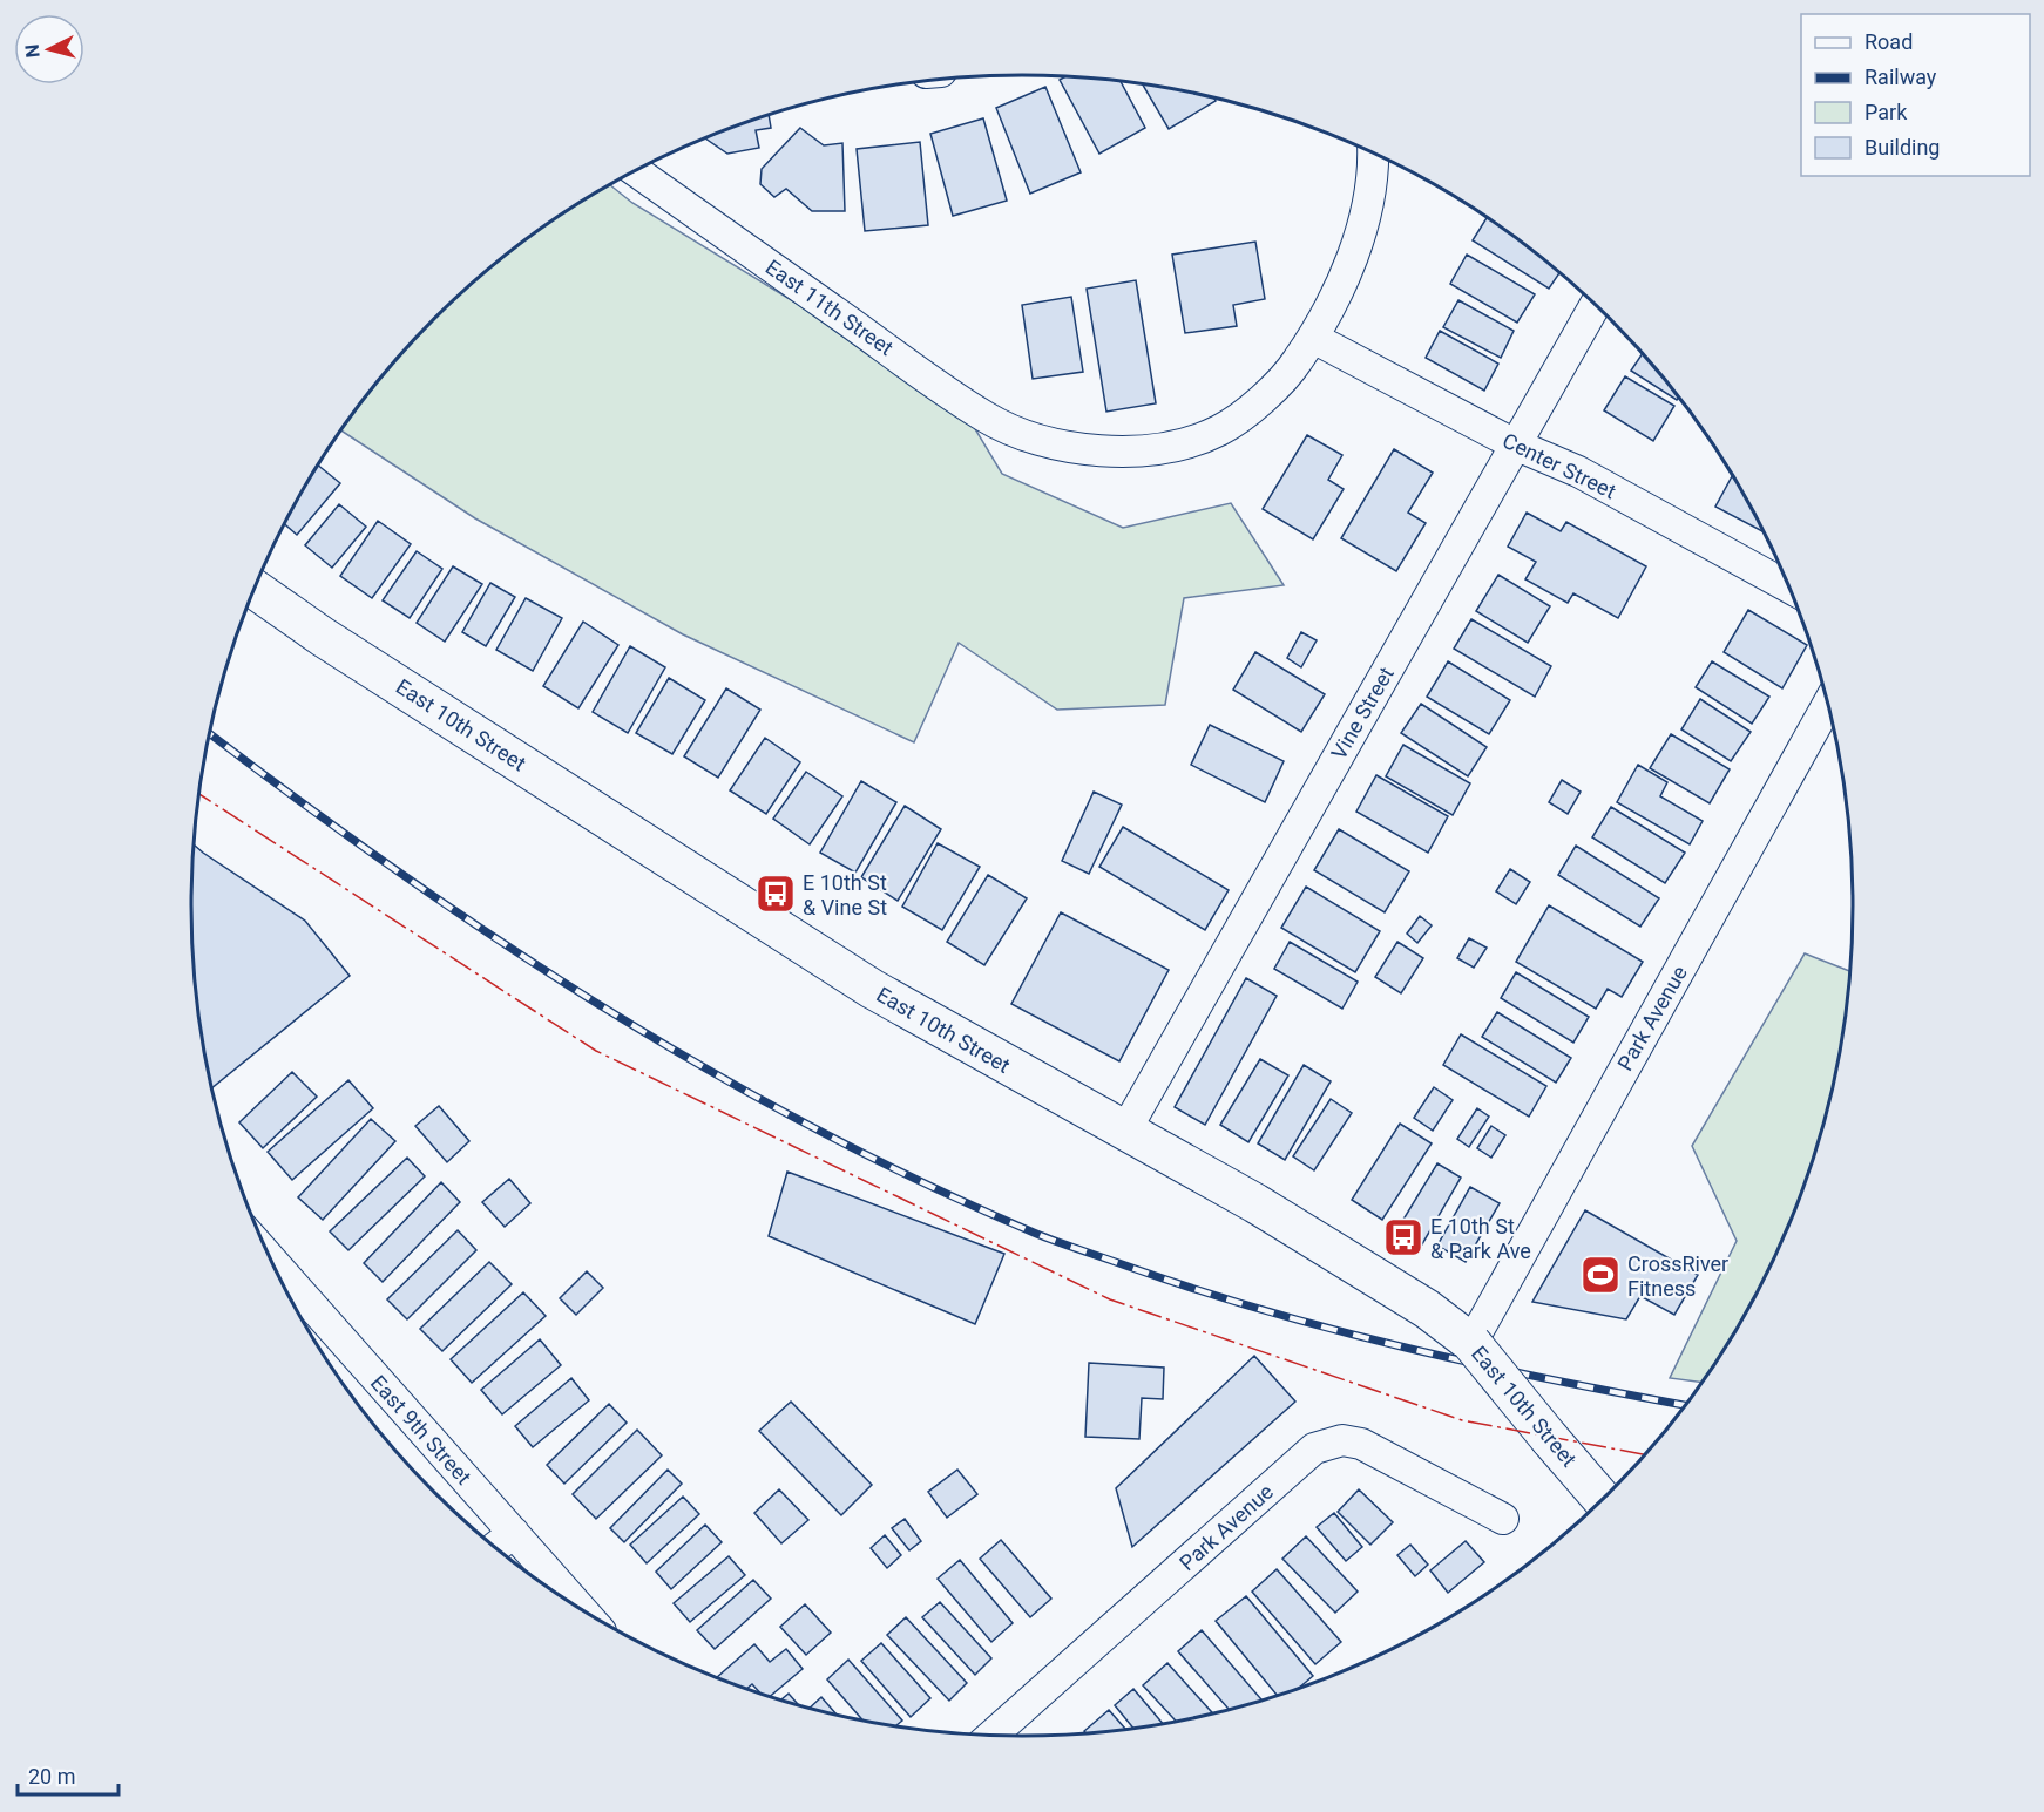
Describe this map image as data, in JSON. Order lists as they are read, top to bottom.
{
  "streets": {
    "main road": ["East 10th Street"],
    "street": [
      "East 11th Street",
      "Center Street",
      "Vine Street",
      "Park Avenue",
      "East 9th Street"
    ]
  },
  "crossings": [
    ["East 11th Street", "Center Street"],
    ["Center Street", "Vine Street"],
    ["Vine Street", "East 10th Street"],
    ["East 10th Street", "Park Avenue"]
  ],
  "places": {
    "bus stop": ["E 10th St & Vine St", "E 10th St & Park Ave"],
    "sports": ["CrossRiver Fitness"]
  },
  "legend": [
    "Road",
    "Railway",
    "Park",
    "Building"
  ],
  "scale_bar": "20 m",
  "north": "left"
}
